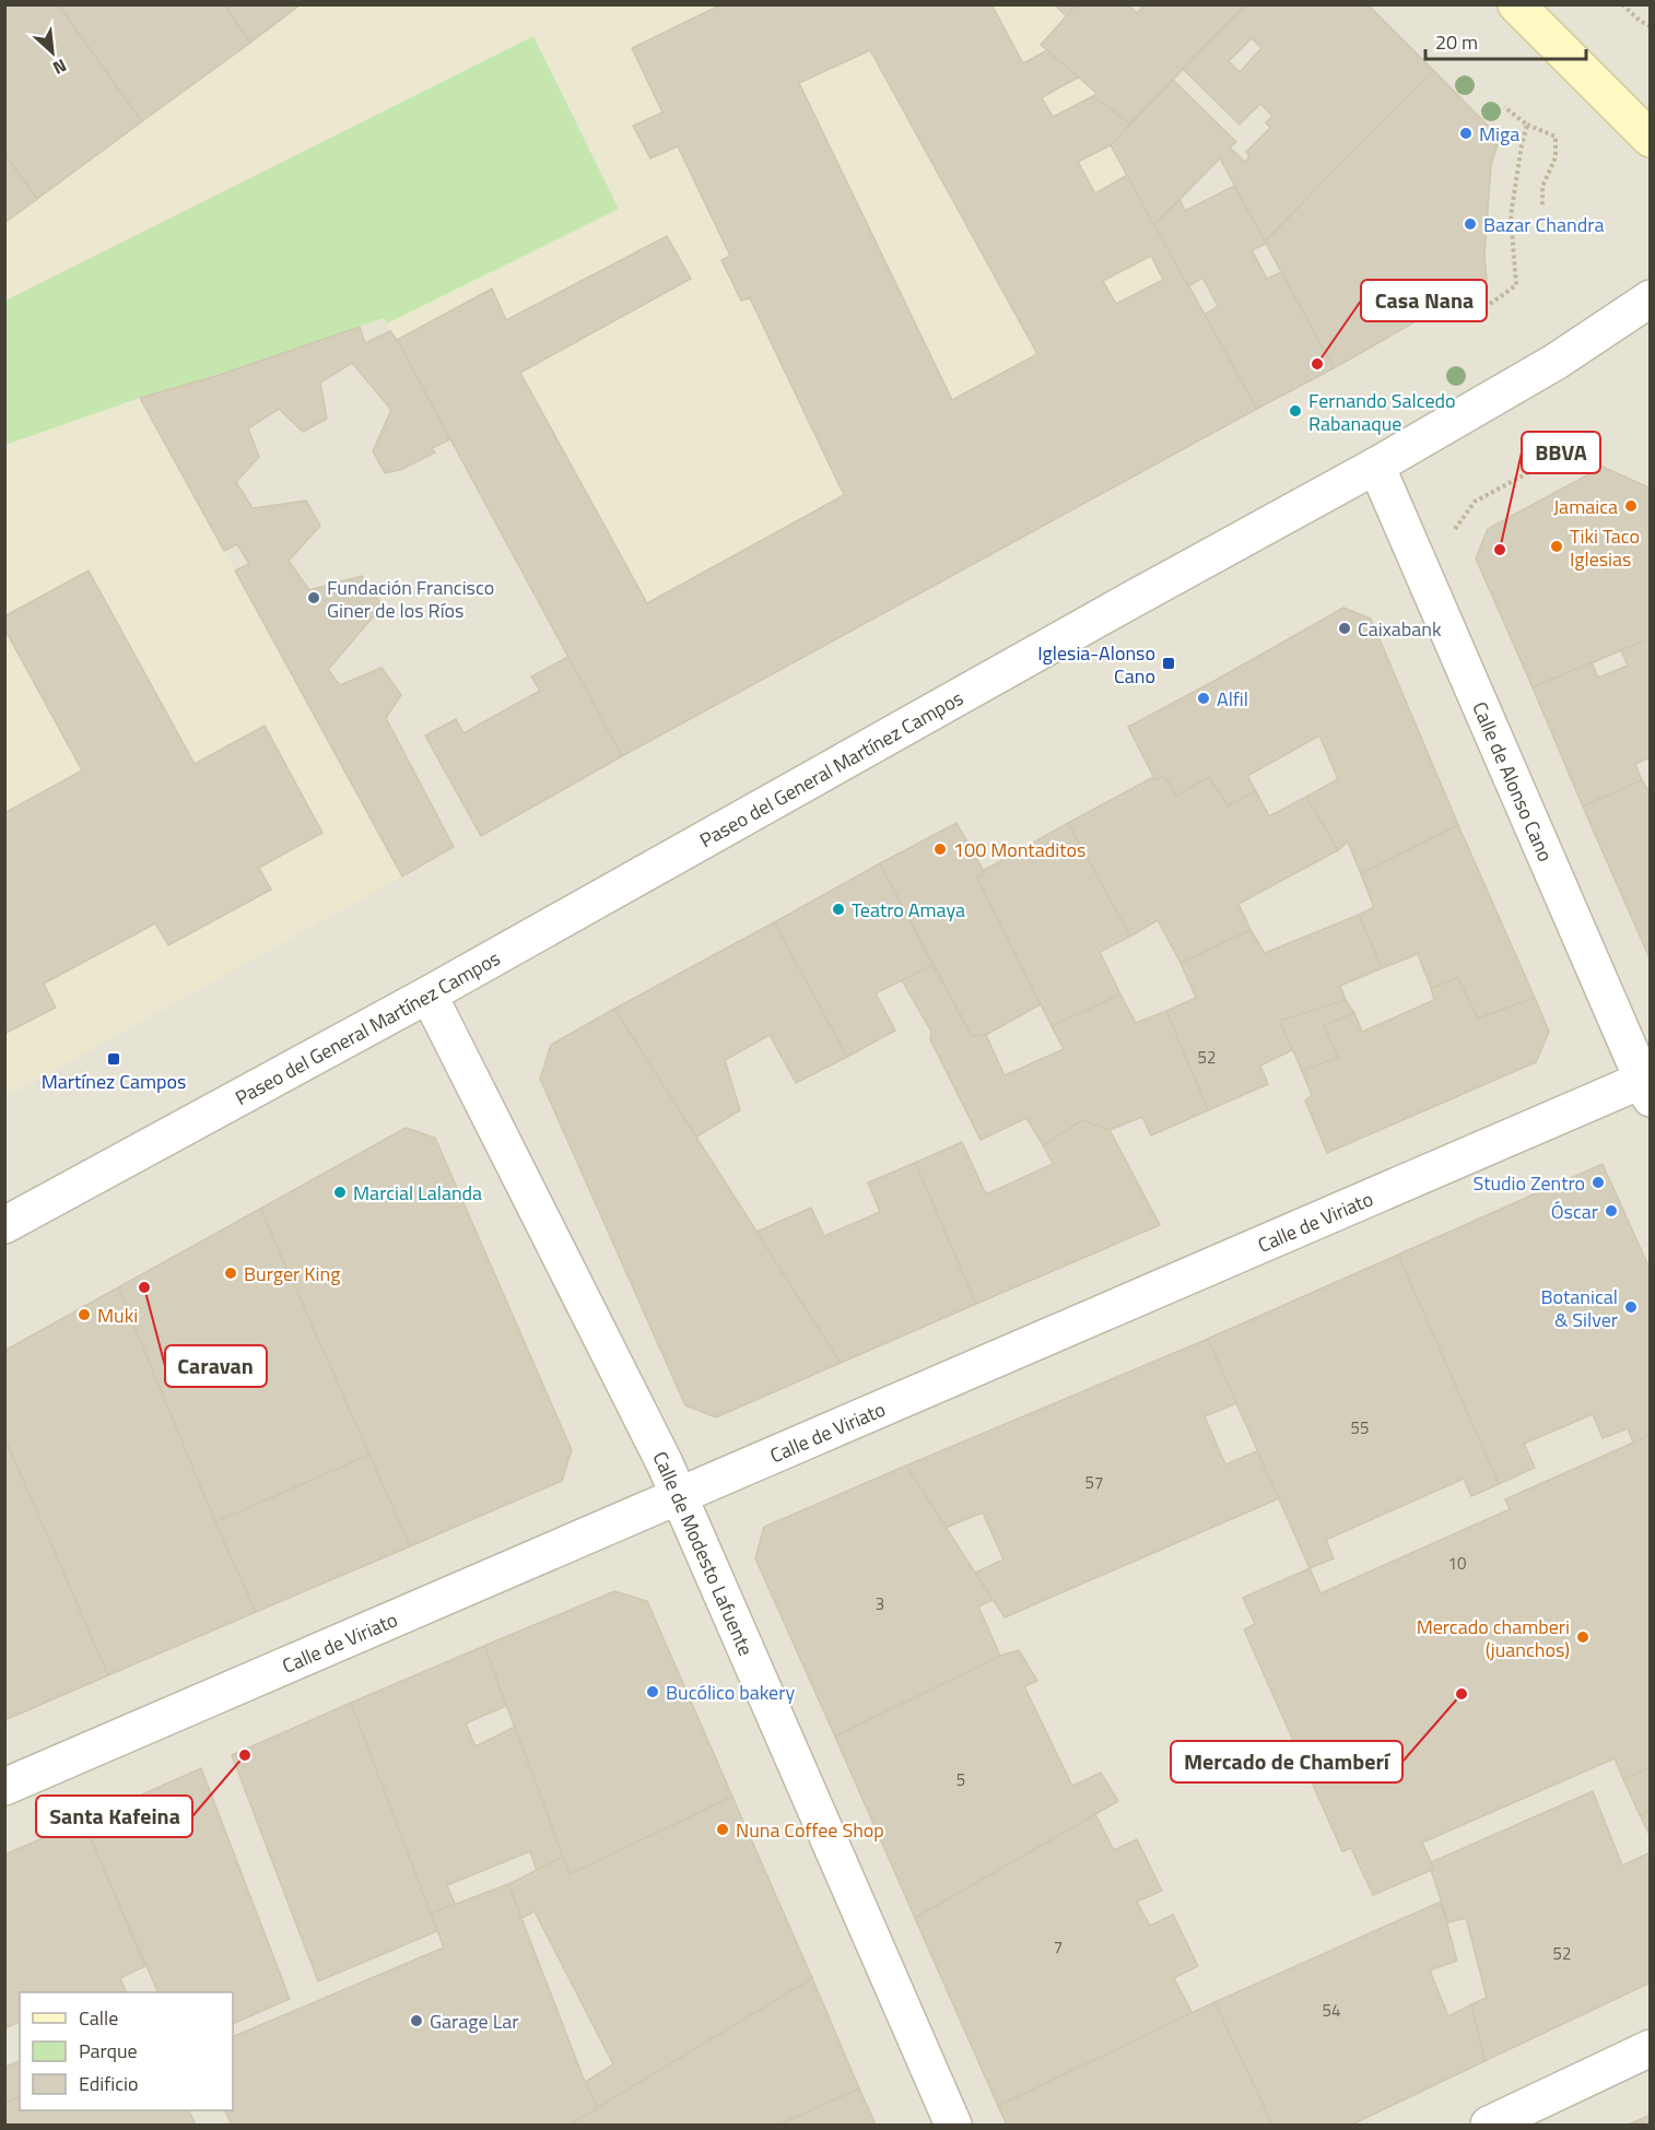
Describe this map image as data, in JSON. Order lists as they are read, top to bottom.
{
  "streets": {
    "street": [
      "Paseo del General Martínez Campos",
      "Calle de Alonso Cano",
      "Calle de Viriato",
      "Calle de Modesto Lafuente"
    ]
  },
  "crossings": [
    ["Paseo del General Martínez Campos", "Calle de Alonso Cano"],
    ["Paseo del General Martínez Campos", "Calle de Modesto Lafuente"],
    ["Calle de Alonso Cano", "Calle de Viriato"],
    ["Calle de Viriato", "Calle de Modesto Lafuente"]
  ],
  "places": {
    "other": [
      "Miga",
      "Bazar Chandra",
      "Casa Nana",
      "Fernando Salcedo Rabanaque",
      "Jamaica",
      "Tiki Taco Iglesias",
      "BBVA",
      "Fundación Francisco Giner de los Ríos",
      "Caixabank",
      "Alfil",
      "100 Montaditos",
      "Teatro Amaya",
      "Studio Zentro",
      "Marcial Lalanda",
      "Óscar",
      "Burger King",
      "Caravan",
      "Botanical & Silver",
      "Muki",
      "Mercado chamberi (juanchos)",
      "Bucólico bakery",
      "Mercado de Chamberí",
      "Santa Kafeina",
      "Nuna Coffee Shop",
      "Garage Lar"
    ],
    "transit": ["Iglesia-Alonso Cano", "Martínez Campos"]
  },
  "house_numbers": [
    "52",
    "55",
    "57",
    "10",
    "3",
    "5",
    "7",
    "52",
    "54"
  ],
  "legend": ["Calle", "Parque", "Edificio"],
  "scale_bar": "20 m",
  "north": "bottom right"
}
